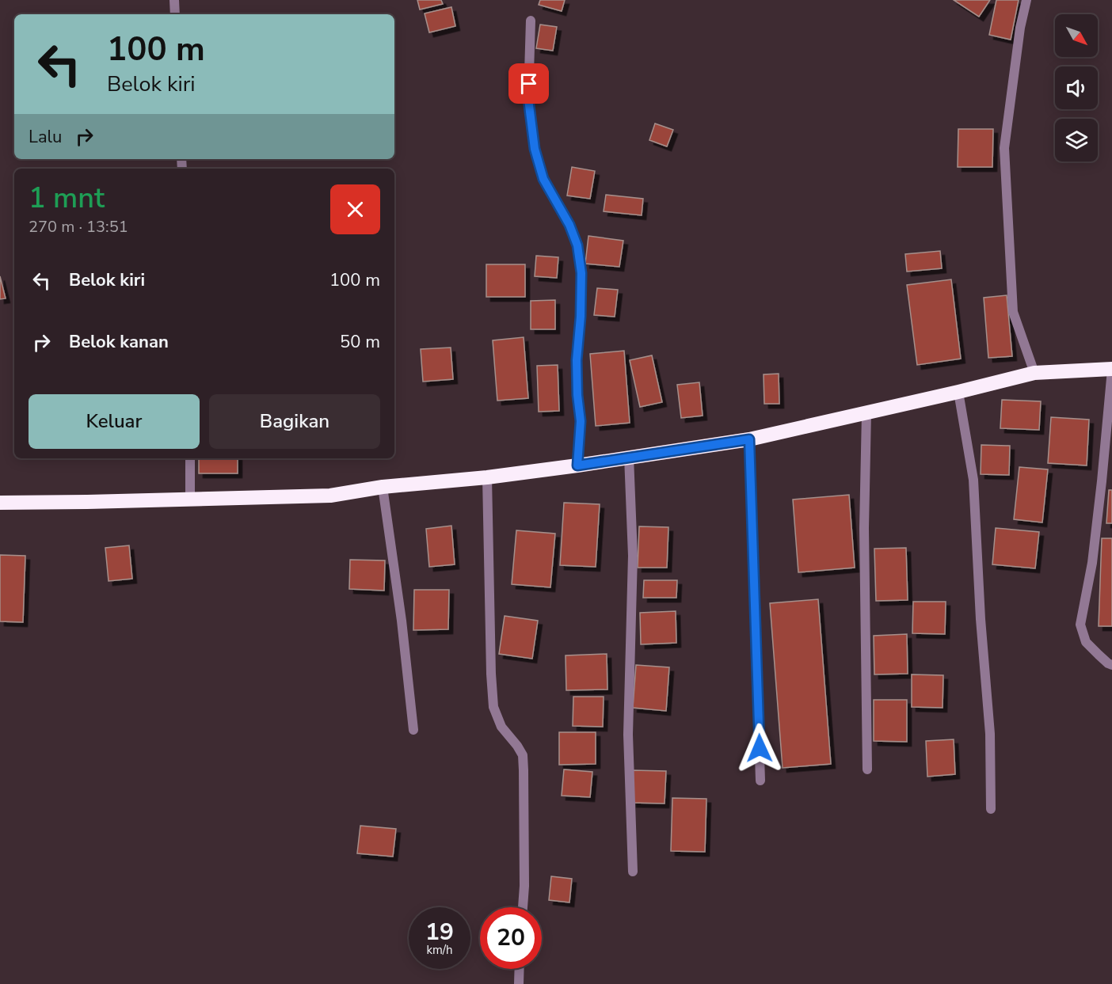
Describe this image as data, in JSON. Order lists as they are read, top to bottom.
{
  "north": "bottom right",
  "page": {
    "turn": ["100 m", "Belok kiri"],
    "then": "Lalu",
    "heading": ["1 mnt", "270 m · 13:51"],
    "list": [
      {
        "name": "Belok kiri",
        "value": "100 m"
      },
      {
        "name": "Belok kanan",
        "value": "50 m"
      }
    ],
    "buttons": ["Keluar", "Bagikan"],
    "speed": "19 km/h",
    "limit": "20"
  }
}
